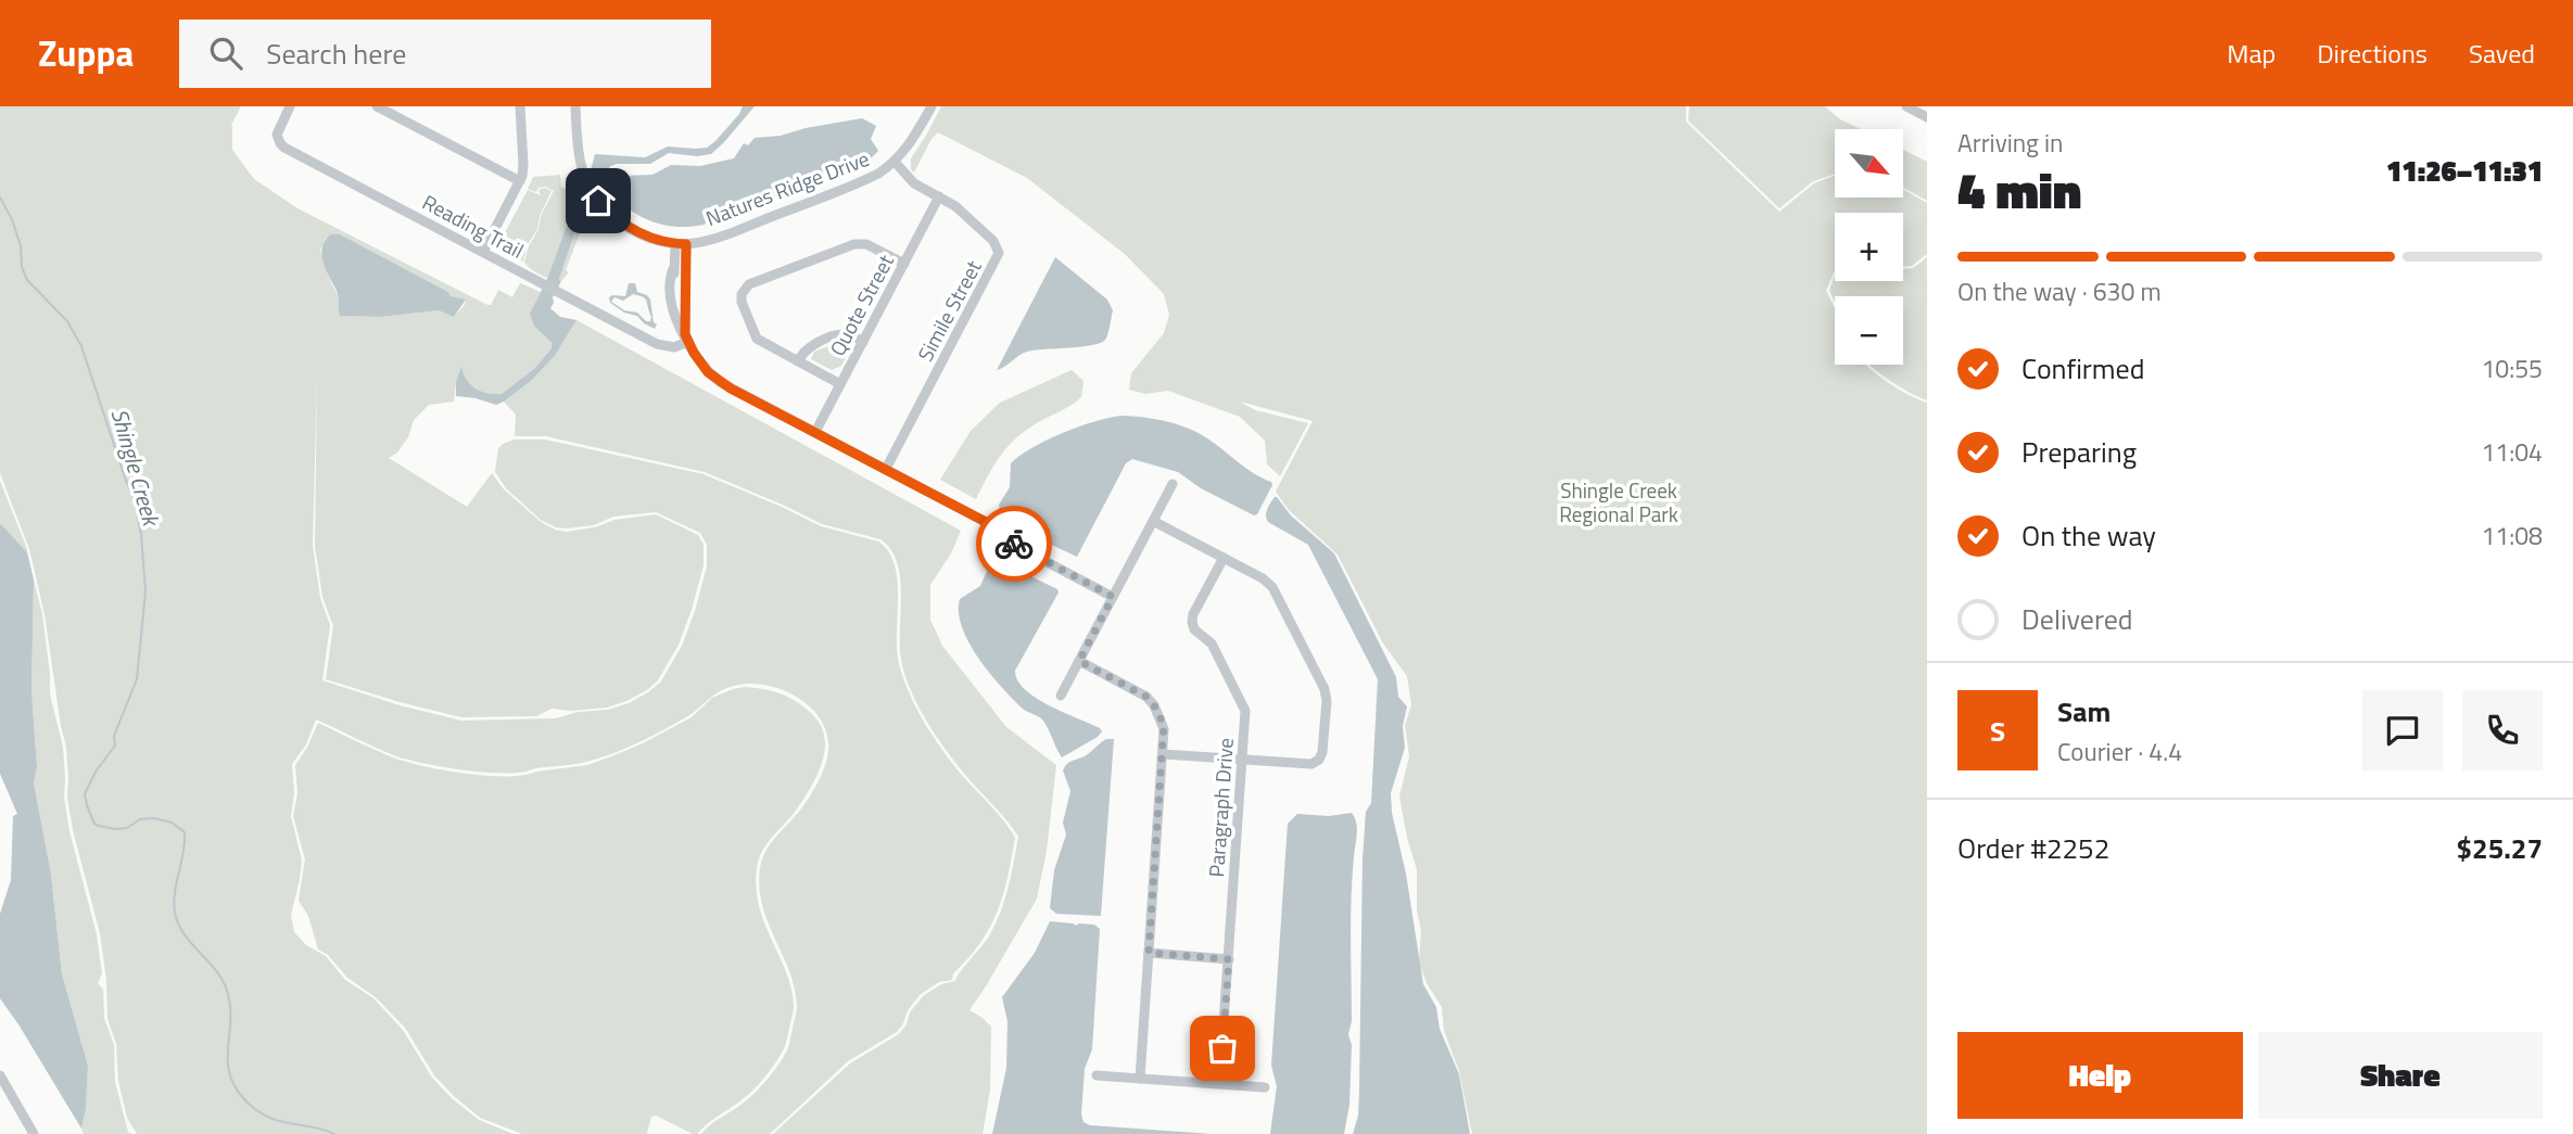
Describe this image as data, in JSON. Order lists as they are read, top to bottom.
{
  "streets": {
    "street": [
      "Natures Ridge Drive",
      "Reading Trail",
      "Quote Street",
      "Simile Street",
      "Paragraph Drive"
    ]
  },
  "crossings": [
    ["Natures Ridge Drive", "Simile Street"],
    ["Quote Street", "Simile Street"]
  ],
  "water": ["Shingle Creek"],
  "parks": ["Shingle Creek Regional Park"],
  "north": "bottom right",
  "page": {
    "header": "Zuppa",
    "search": "Search here",
    "nav": ["Map", "Directions", "Saved"],
    "heading": ["4 min", "Arriving in", "11:26–11:31"],
    "panel": [
      "Sam",
      "Courier · 4.4",
      "Order #2252",
      "$25.27"
    ],
    "map_buttons": ["+", "−"],
    "bar": "On the way · 630 m",
    "list": [
      ["Confirmed", "10:55"],
      ["Preparing", "11:04"],
      ["On the way", "11:08"],
      "Delivered"
    ],
    "round": "S",
    "buttons": ["Help", "Share"]
  }
}
